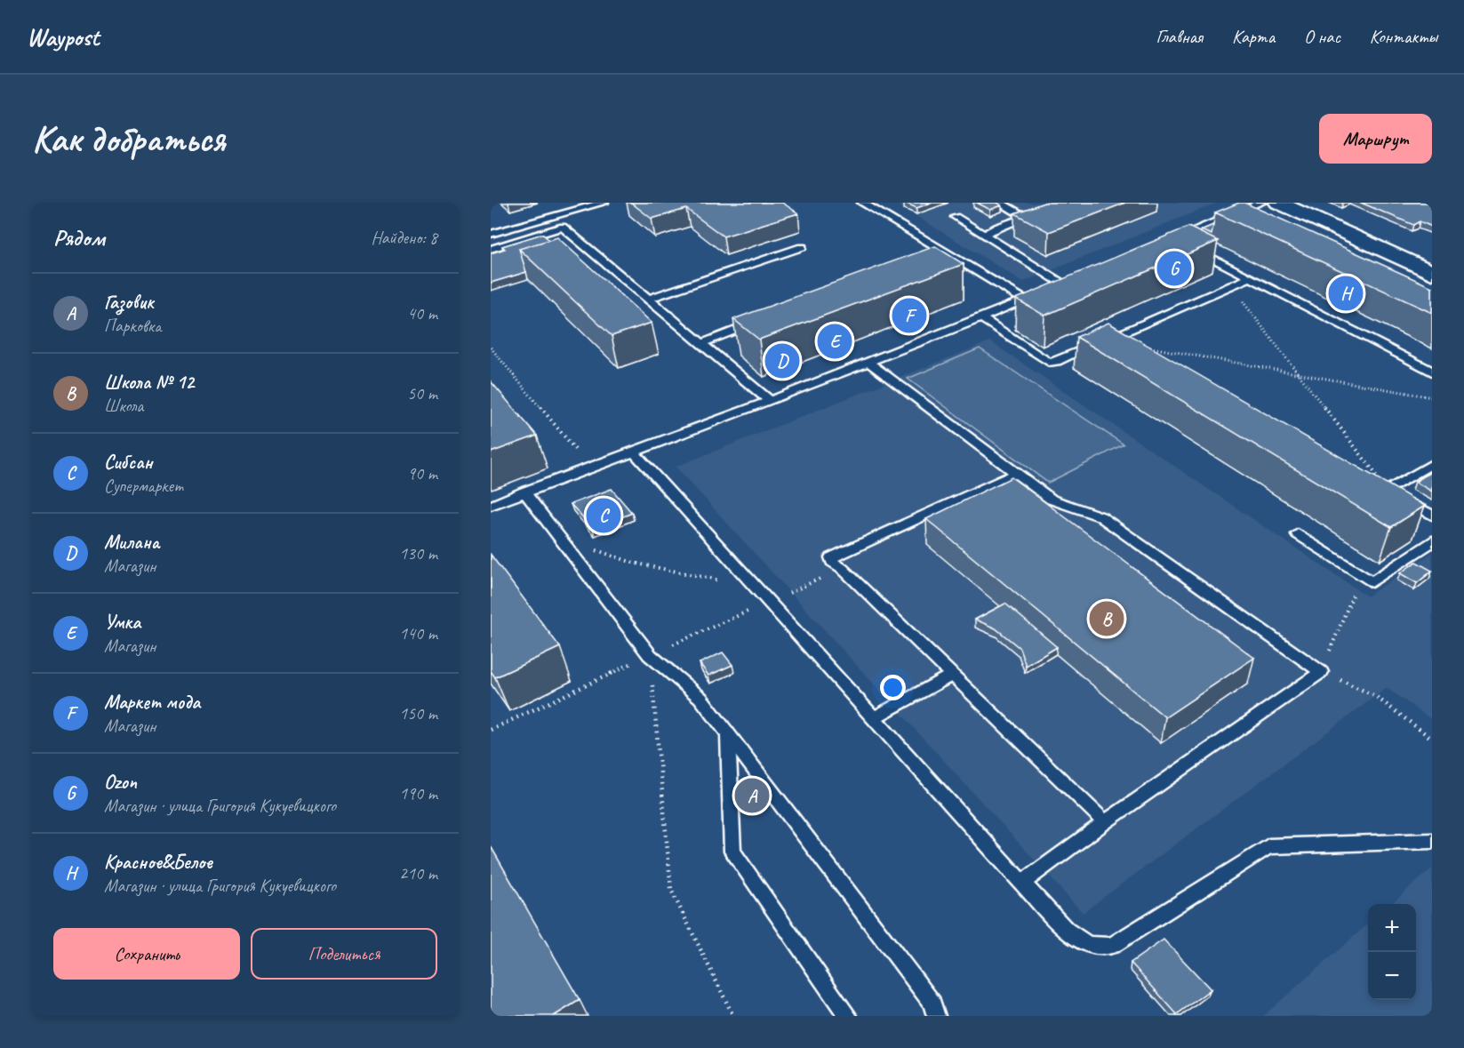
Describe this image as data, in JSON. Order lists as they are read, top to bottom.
{
  "page": {
    "header": "Waypost",
    "nav": [
      "Главная",
      "Карта",
      "О нас",
      "Контакты"
    ],
    "buttons": [
      "Маршрут",
      ["Сохранить", "Поделиться"]
    ],
    "title": "Как добраться",
    "heading": ["Рядом", "Найдено: 8"],
    "pins": [
      "G",
      "H",
      "F",
      "E",
      "D",
      "C",
      "B",
      "A"
    ],
    "list": [
      {
        "mark": "A",
        "name": "Газовик",
        "note": "Парковка",
        "value": "40 m"
      },
      {
        "mark": "B",
        "name": "Школа № 12",
        "note": "Школа",
        "value": "50 m"
      },
      {
        "mark": "C",
        "name": "Сибсан",
        "note": "Супермаркет",
        "value": "90 m"
      },
      {
        "mark": "D",
        "name": "Милана",
        "note": "Магазин",
        "value": "130 m"
      },
      {
        "mark": "E",
        "name": "Умка",
        "note": "Магазин",
        "value": "140 m"
      },
      {
        "mark": "F",
        "name": "Маркет мода",
        "note": "Магазин",
        "value": "150 m"
      },
      {
        "mark": "G",
        "name": "Ozon",
        "note": "Магазин · улица Григория Кукуевицкого",
        "value": "190 m"
      },
      {
        "mark": "H",
        "name": "Красное&Белое",
        "note": "Магазин · улица Григория Кукуевицкого",
        "value": "210 m"
      }
    ],
    "map_buttons": ["+", "−"]
  }
}
